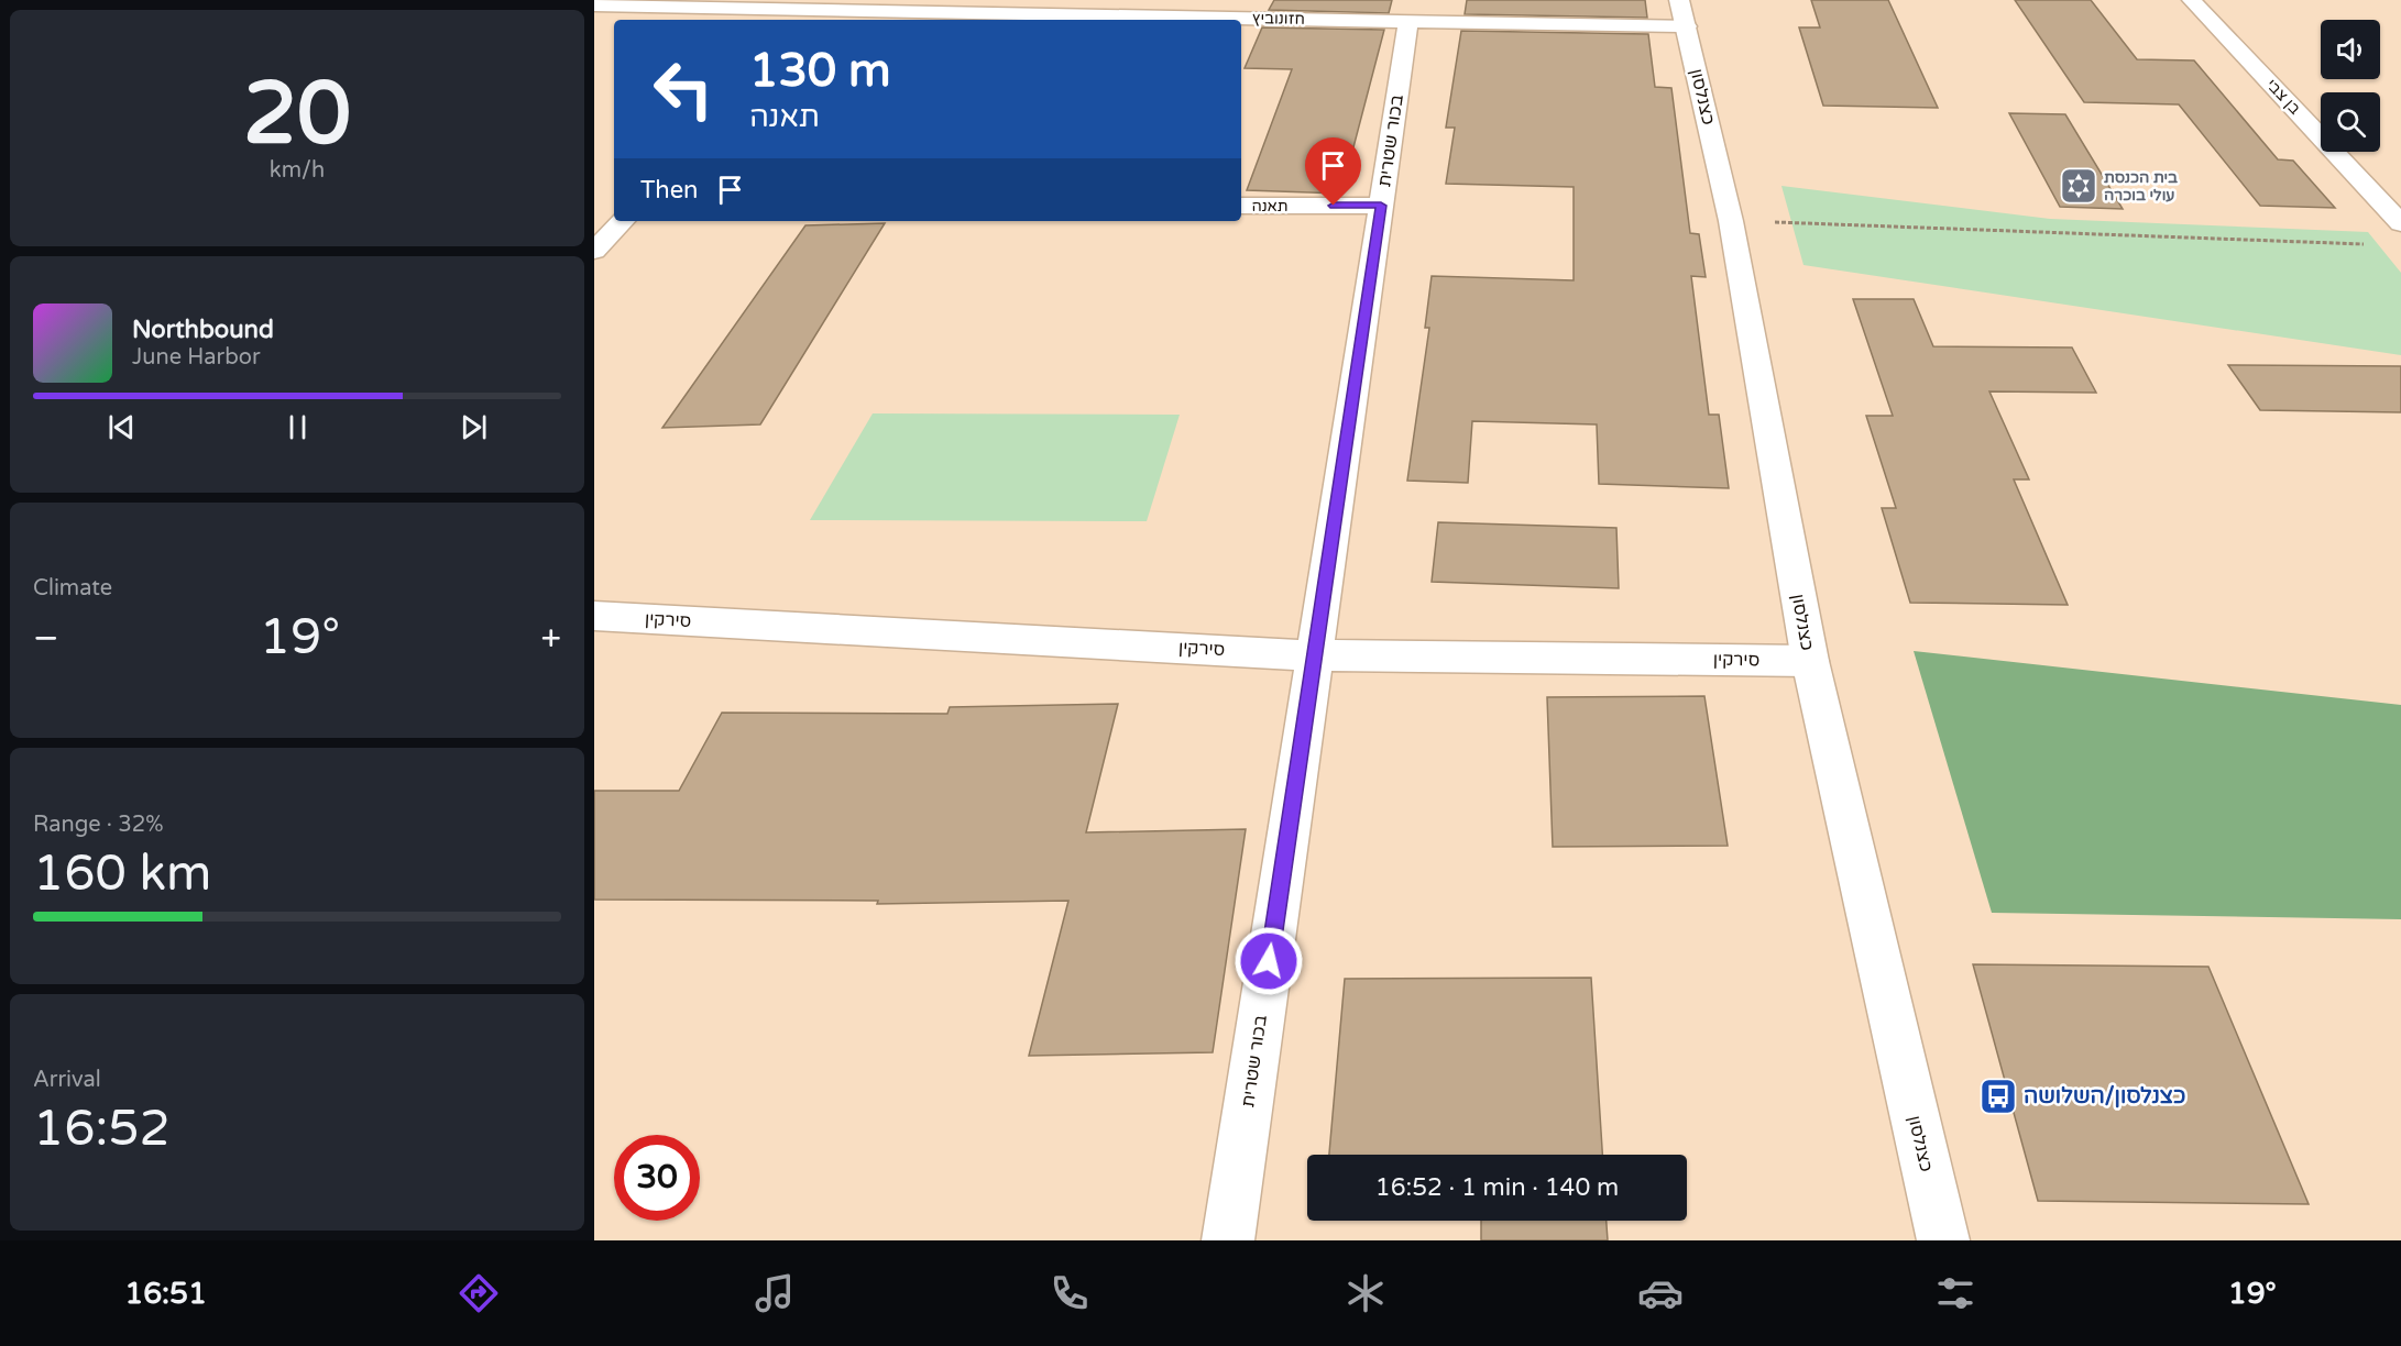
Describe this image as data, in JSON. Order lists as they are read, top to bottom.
{
  "streets": {
    "street": [
      "חזונוביץ",
      "כצנלסון",
      "בן צבי",
      "בכור שטרית",
      "תאנה",
      "סירקין"
    ]
  },
  "crossings": [
    ["חזונוביץ", "כצנלסון"],
    ["חזונוביץ", "בכור שטרית"],
    ["כצנלסון", "סירקין"],
    ["בכור שטרית", "תאנה"],
    ["בכור שטרית", "סירקין"]
  ],
  "places": {
    "synagogue": ["בית הכנסת עולי בוכרה"],
    "bus stop": ["כצנלסון/השלושה"]
  },
  "page": {
    "tile": [
      ["20", "km/h"],
      "Climate",
      ["Range · 32%", "160 km"],
      ["Arrival", "16:52"]
    ],
    "turn": ["130 m", "תאנה"],
    "then": "Then",
    "song": ["Northbound", "June Harbor"],
    "heat": ["−", "19°", "+"],
    "limit": "30",
    "trip": "16:52 · 1 min · 140 m",
    "tabs": ["16:51", "19°"]
  }
}
